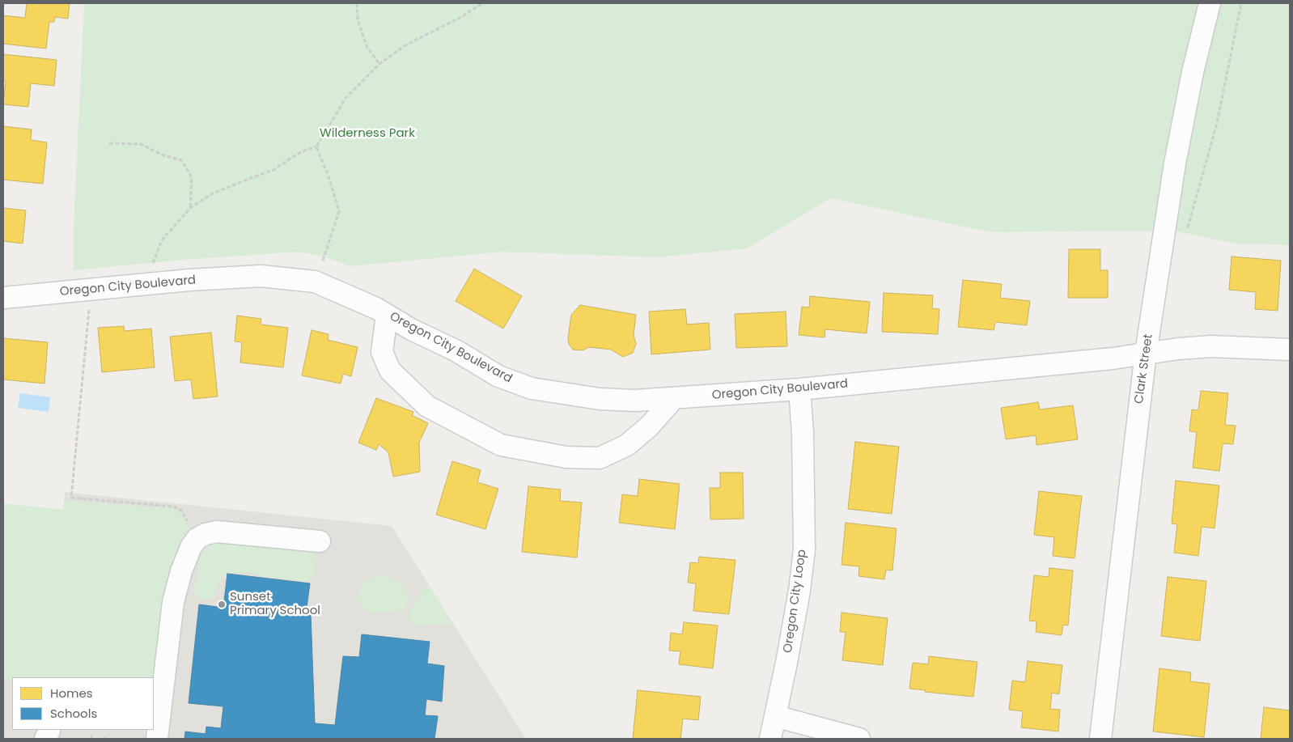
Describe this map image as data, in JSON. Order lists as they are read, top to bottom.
{
  "streets": {
    "street": ["Oregon City Boulevard", "Clark Street", "Oregon City Loop"]
  },
  "crossings": [
    ["Oregon City Boulevard", "Clark Street"],
    ["Oregon City Boulevard", "Oregon City Loop"]
  ],
  "parks": ["Wilderness Park"],
  "places": ["Sunset Primary School"],
  "legend": ["Homes", "Schools"]
}
